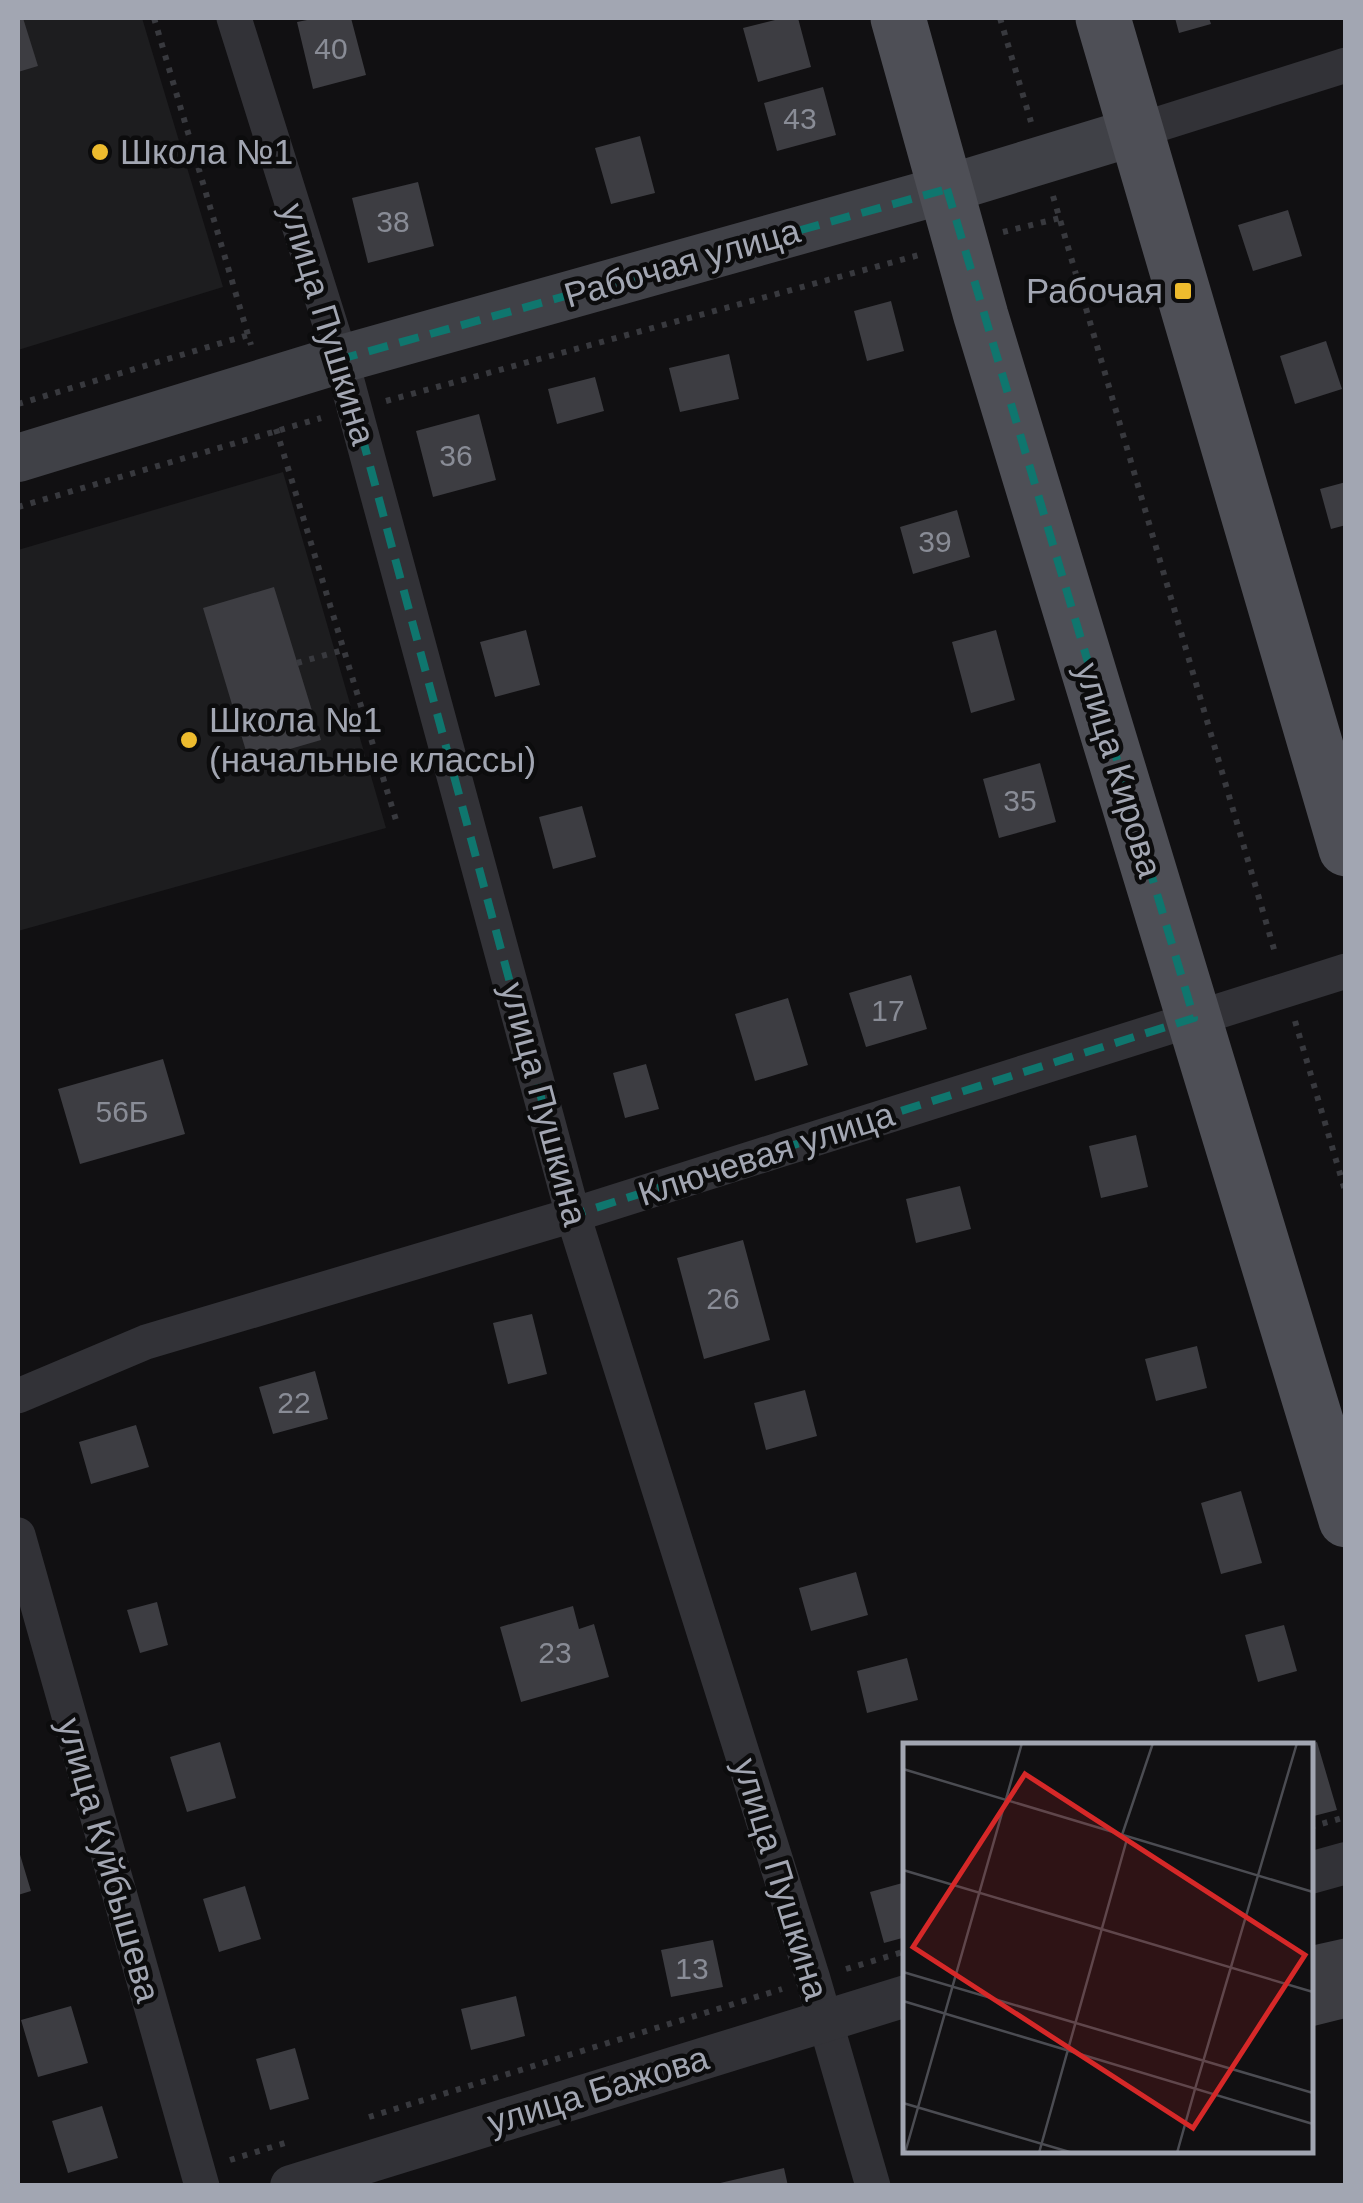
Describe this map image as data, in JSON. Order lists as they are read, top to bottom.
{
  "streets": {
    "main road": ["Рабочая улица", "улица Кирова"],
    "street": [
      "улица Пушкина",
      "Ключевая улица",
      "улица Куйбышева",
      "улица Бажова"
    ]
  },
  "crossings": [
    ["Рабочая улица", "улица Пушкина"],
    ["Рабочая улица", "улица Кирова"],
    ["улица Пушкина", "Ключевая улица"],
    ["улица Пушкина", "улица Бажова"],
    ["улица Кирова", "Ключевая улица"]
  ],
  "places": {
    "other": ["Школа №1", "Школа №1 (начальные классы)"],
    "transit": ["Рабочая"]
  },
  "house_numbers": [
    "40",
    "43",
    "38",
    "36",
    "39",
    "35",
    "17",
    "56Б",
    "26",
    "22",
    "23",
    "13"
  ]
}
